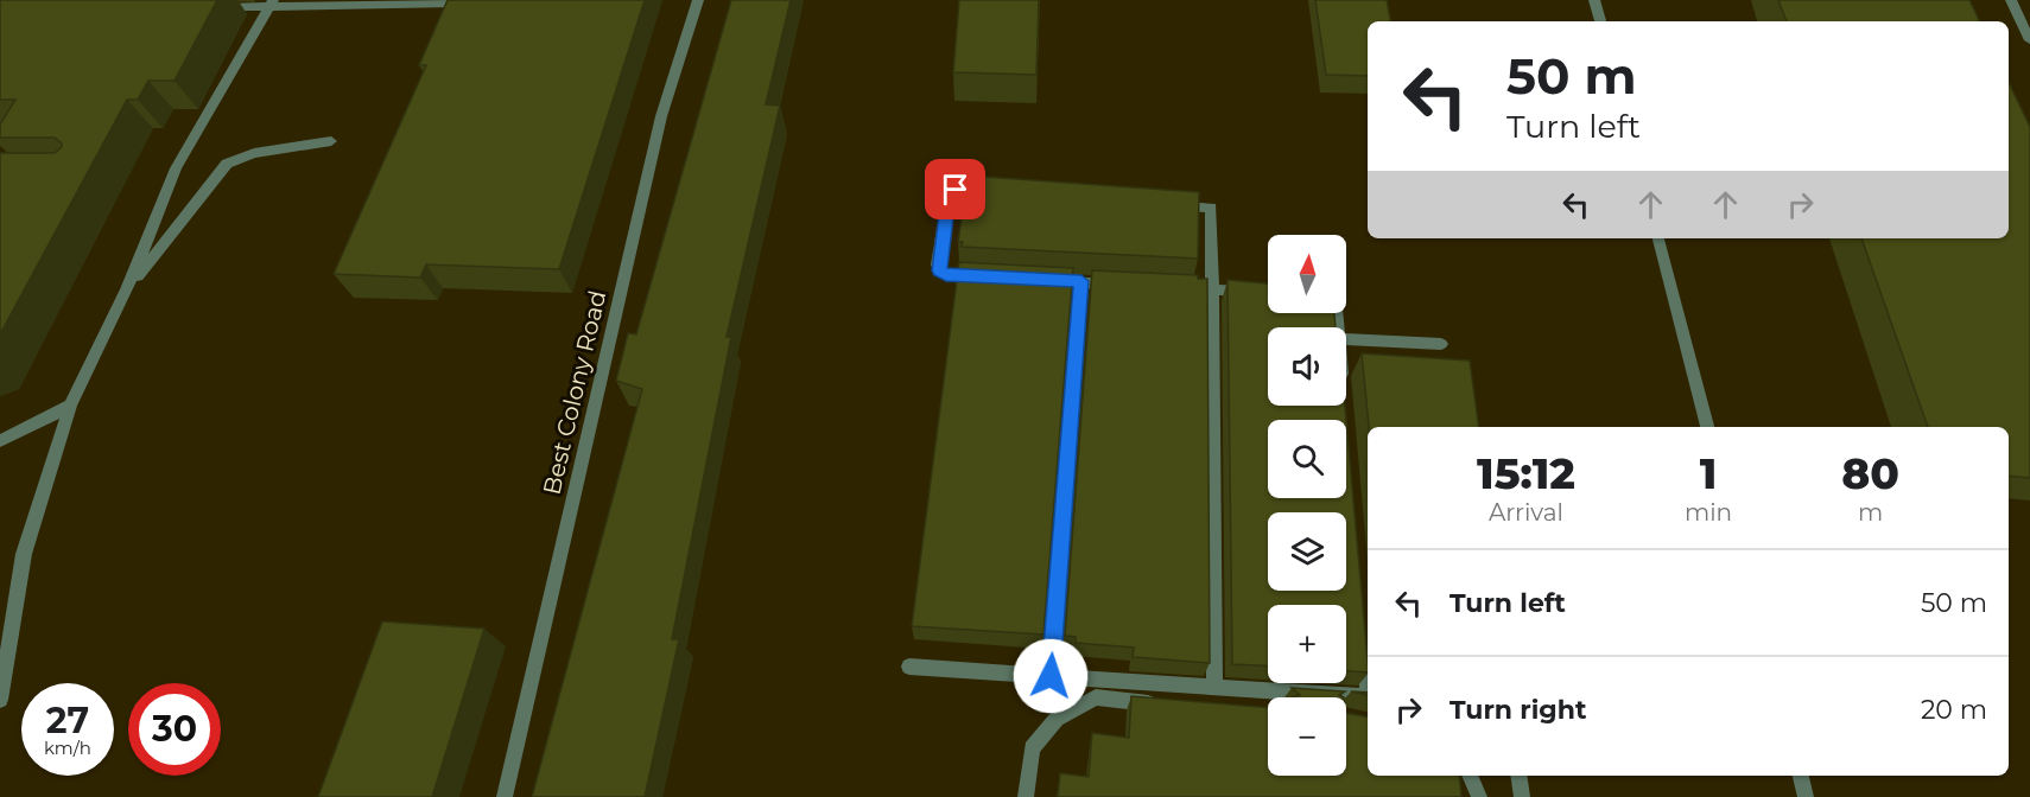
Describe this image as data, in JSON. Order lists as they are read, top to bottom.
{
  "streets": {
    "street": ["Best Colony Road"]
  },
  "north": "top",
  "page": {
    "turn": ["50 m", "Turn left"],
    "map_buttons": ["+", "−"],
    "eta": [
      "15:12",
      "Arrival",
      "1",
      "min",
      "80",
      "m"
    ],
    "list": [
      {
        "name": "Turn left",
        "value": "50 m"
      },
      {
        "name": "Turn right",
        "value": "20 m"
      }
    ],
    "speed": "27 km/h",
    "limit": "30"
  }
}
